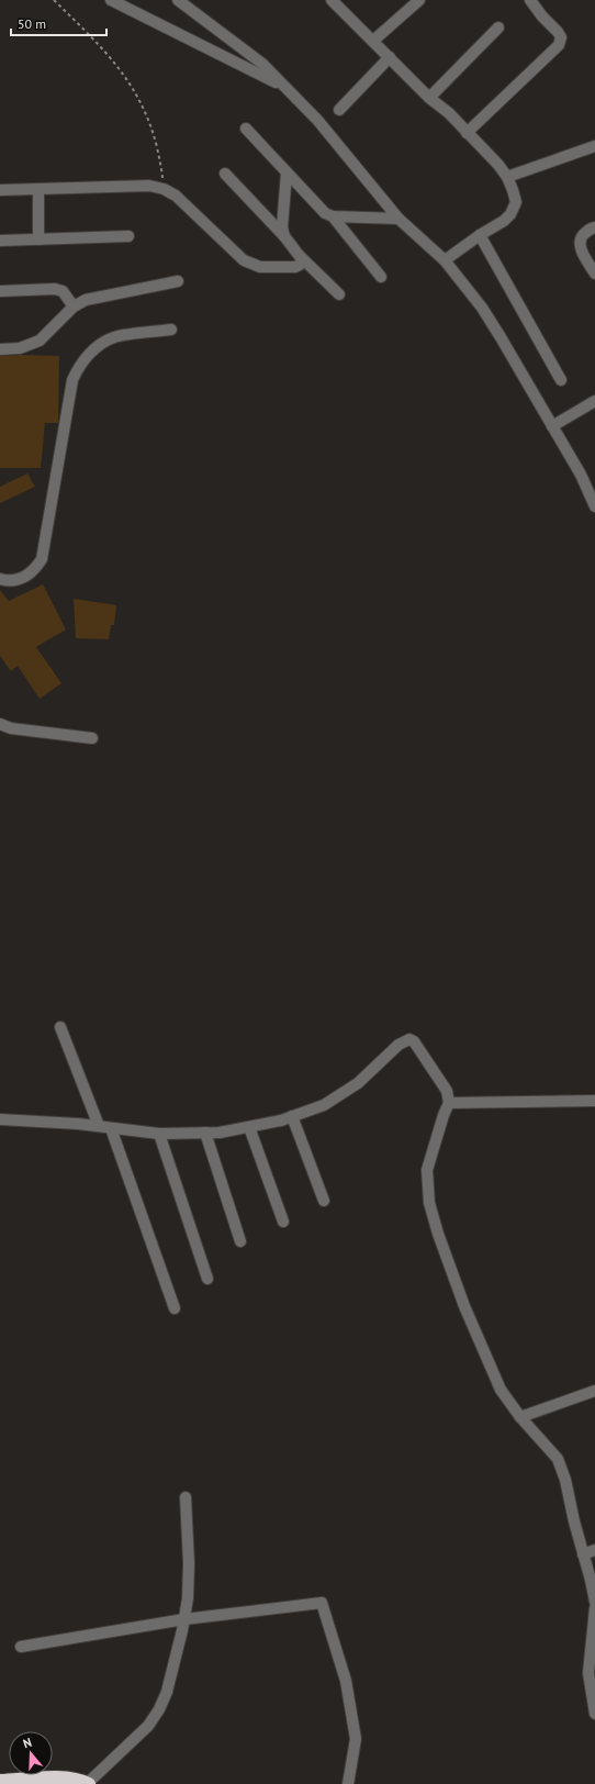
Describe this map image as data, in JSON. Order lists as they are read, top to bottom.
{
  "scale_bar": "50 m",
  "north": "top"
}
